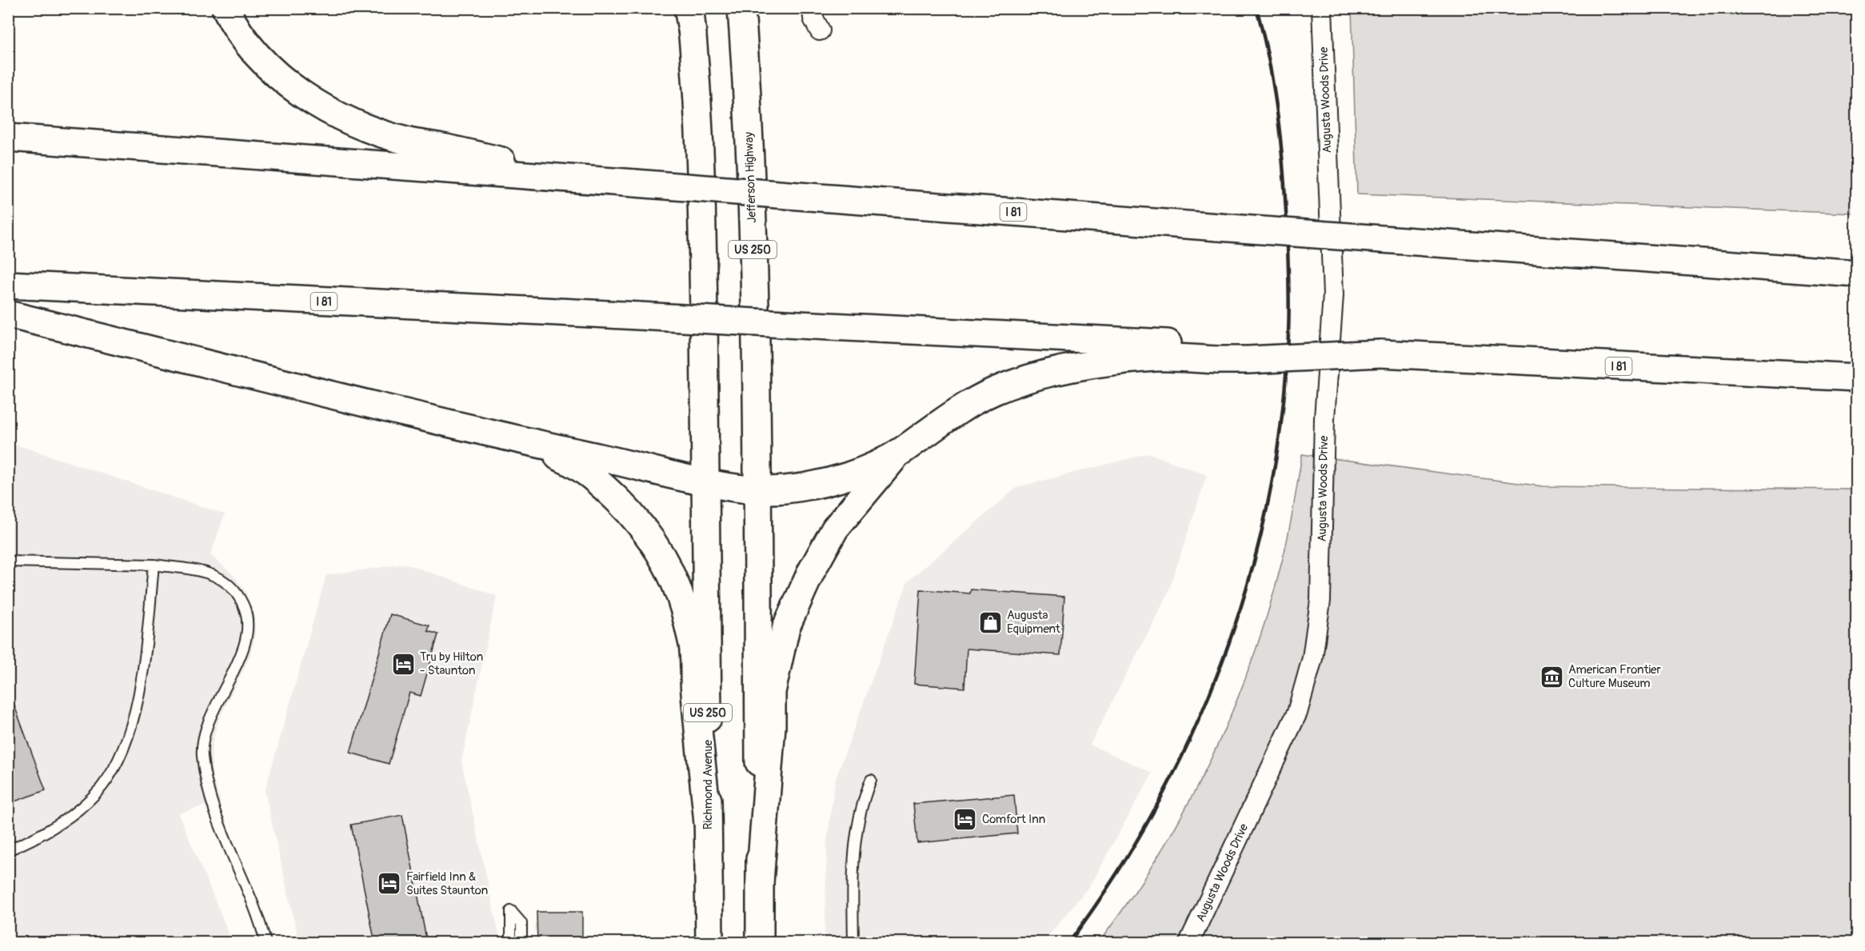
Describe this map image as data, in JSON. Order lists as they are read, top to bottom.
{
  "streets": {
    "main road": [
      "Jefferson Highway",
      "I 81",
      "US 250",
      "Richmond Avenue"
    ],
    "street": ["Augusta Woods Drive"]
  },
  "crossings": [
    ["Jefferson Highway", "US 250"],
    ["US 250", "Richmond Avenue"]
  ],
  "places": {
    "shop": ["Augusta Equipment"],
    "hotel": ["Tru by Hilton - Staunton", "Comfort Inn", "Fairfield Inn & Suites Staunton"],
    "museum": ["American Frontier Culture Museum"]
  }
}
